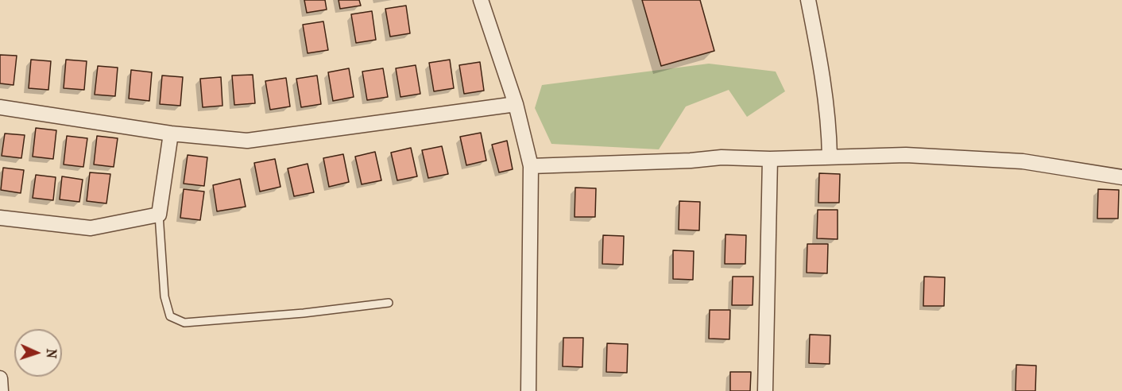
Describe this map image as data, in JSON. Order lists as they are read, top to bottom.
{
  "north": "right"
}
